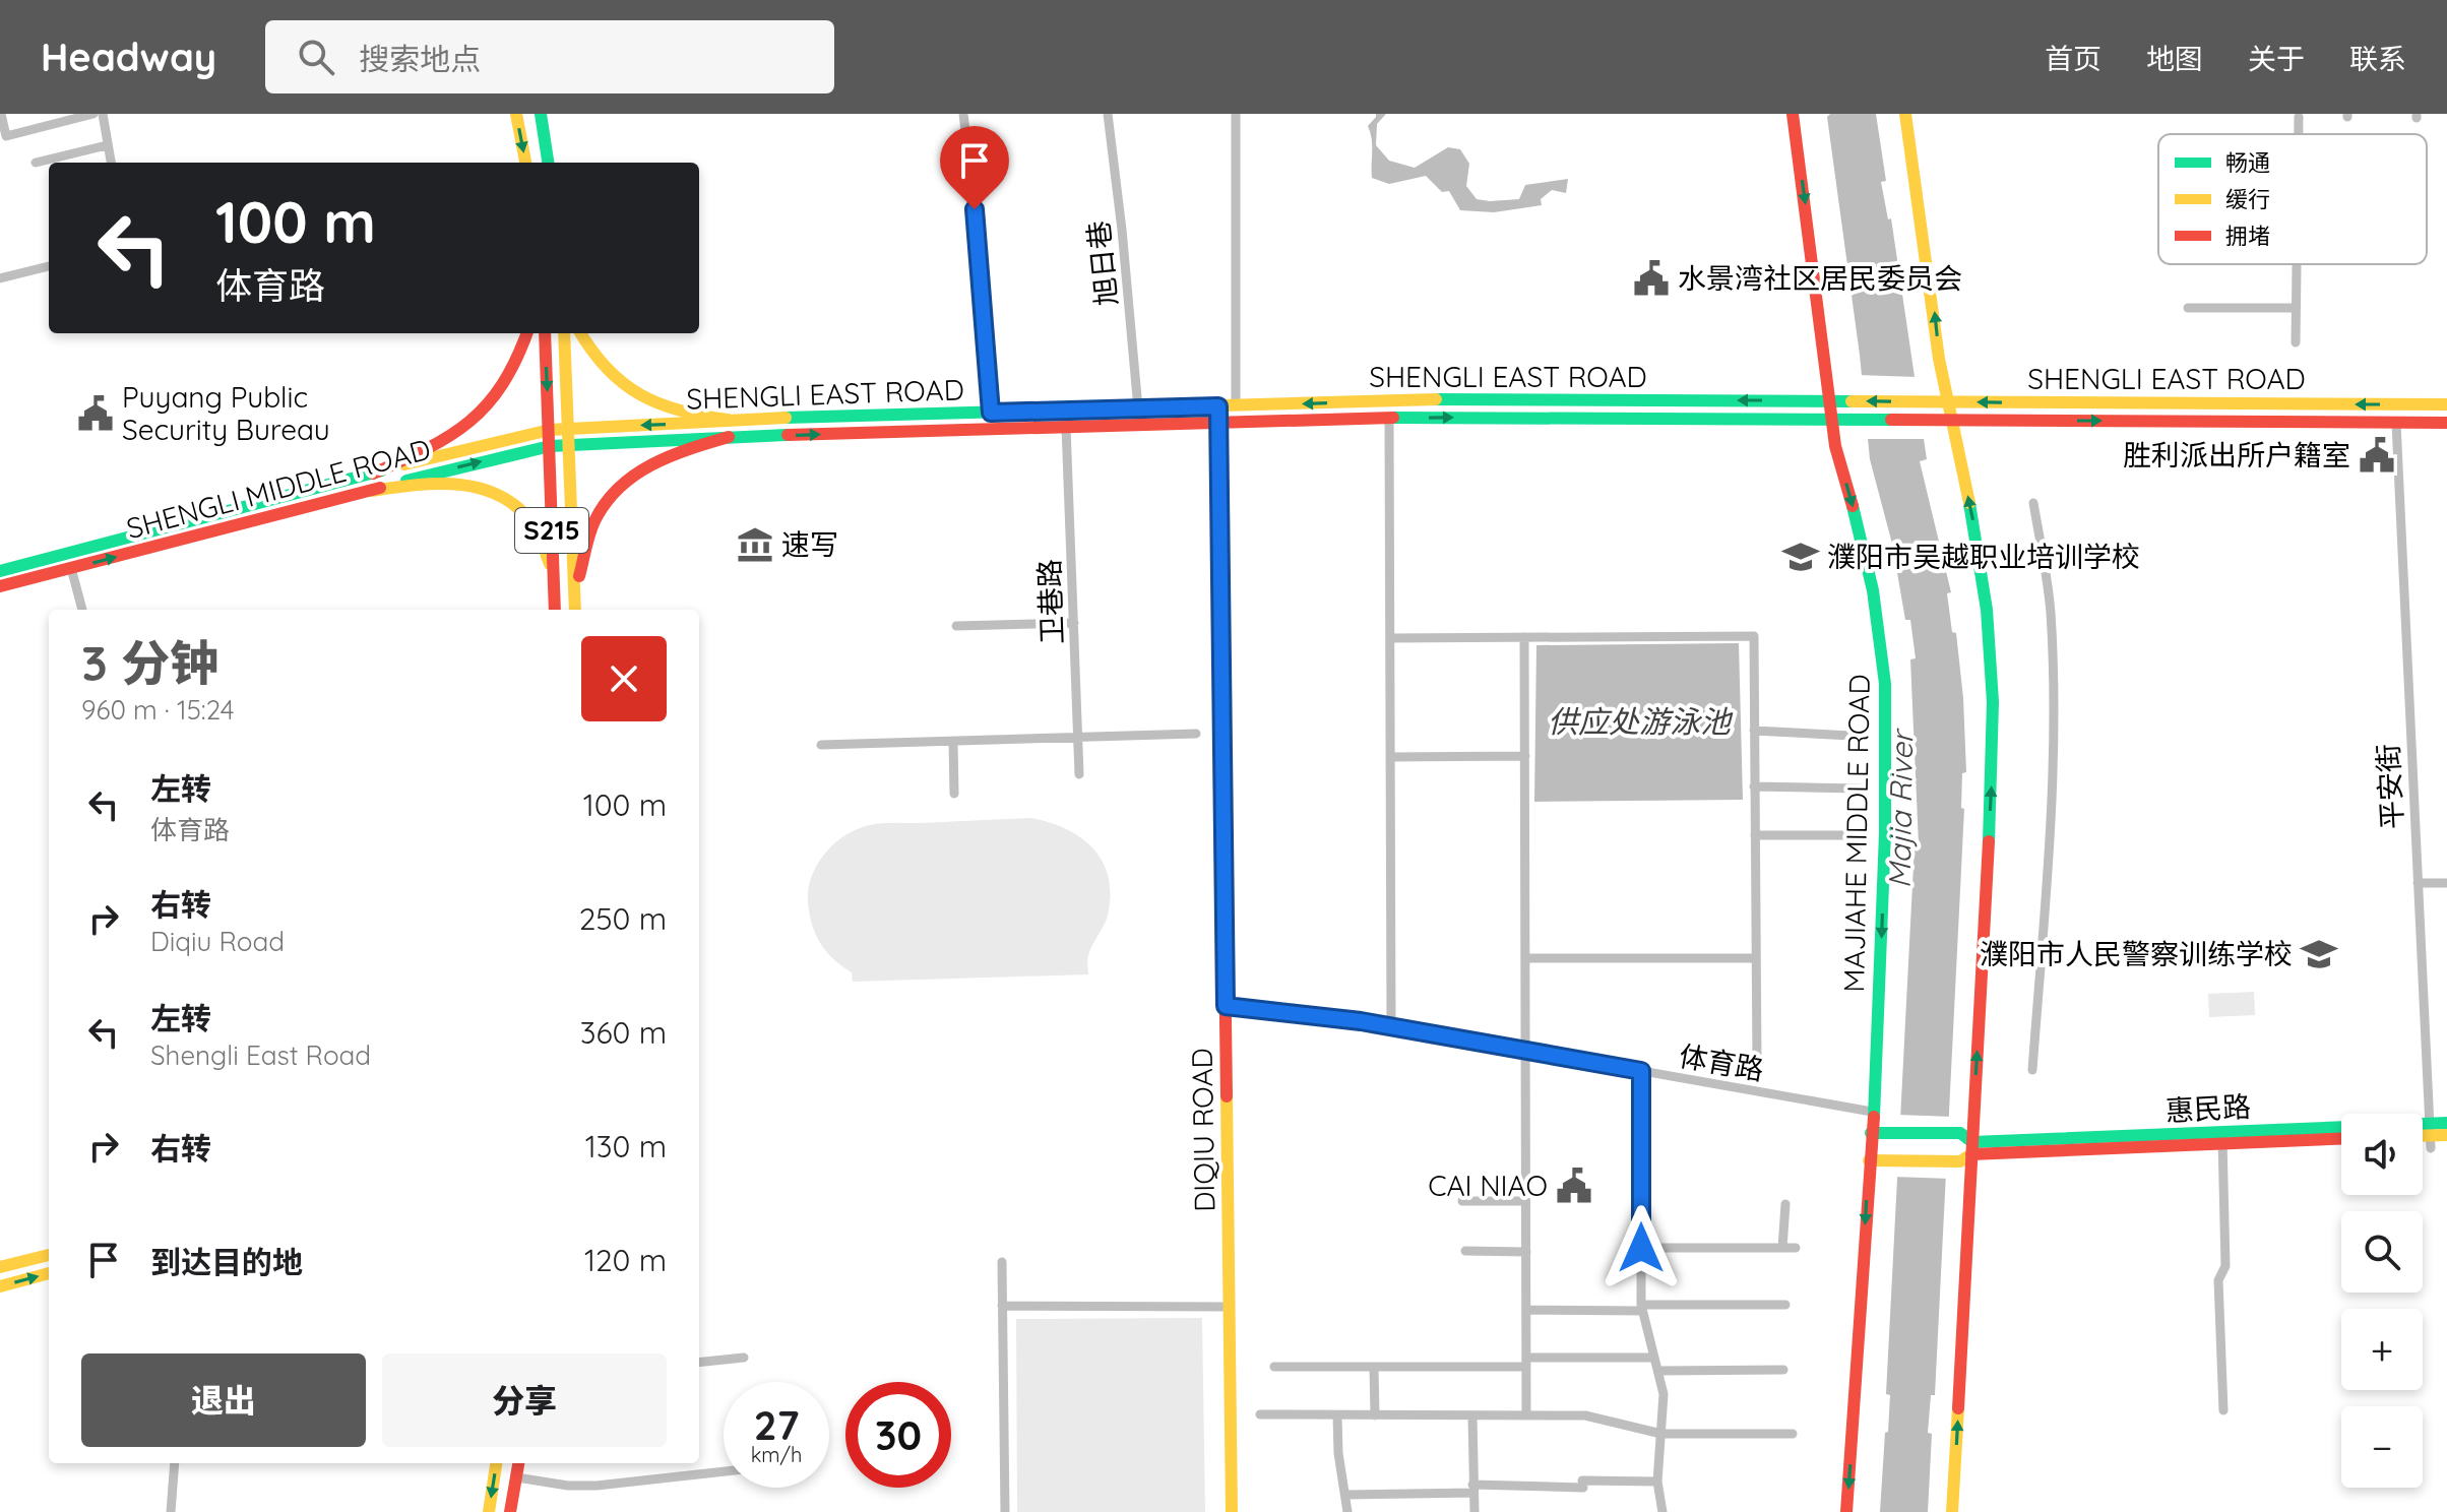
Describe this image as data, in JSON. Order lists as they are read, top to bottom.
{
  "streets": {
    "main road": [
      "SHENGLI EAST ROAD",
      "SHENGLI MIDDLE ROAD",
      "S215",
      "MAJIAHE MIDDLE ROAD",
      "惠民路",
      "DIQIU ROAD"
    ],
    "street": [
      "旭日巷",
      "卫巷路",
      "平安街",
      "体育路"
    ]
  },
  "crossings": [
    ["旭日巷", "SHENGLI EAST ROAD"],
    ["SHENGLI EAST ROAD", "SHENGLI MIDDLE ROAD"],
    ["SHENGLI EAST ROAD", "S215"],
    ["SHENGLI EAST ROAD", "卫巷路"],
    ["SHENGLI EAST ROAD", "平安街"],
    ["SHENGLI EAST ROAD", "MAJIAHE MIDDLE ROAD"],
    ["SHENGLI EAST ROAD", "DIQIU ROAD"],
    ["SHENGLI MIDDLE ROAD", "S215"],
    ["平安街", "惠民路"],
    ["MAJIAHE MIDDLE ROAD", "体育路"],
    ["MAJIAHE MIDDLE ROAD", "惠民路"],
    ["体育路", "DIQIU ROAD"]
  ],
  "water": ["供应处游泳池", "Majia River"],
  "places": {
    "public building": [
      "水景湾社区居民委员会",
      "Puyang Public Security Bureau",
      "胜利派出所户籍室",
      "CAI NIAO"
    ],
    "museum": ["速写"],
    "school or university": ["濮阳市吴越职业培训学校", "濮阳市人民警察训练学校"]
  },
  "legend": ["畅通", "缓行", "拥堵"],
  "page": {
    "header": "Headway",
    "search": "搜索地点",
    "nav": [
      "首页",
      "地图",
      "关于",
      "联系"
    ],
    "turn": ["100 m", "体育路"],
    "heading": ["3 分钟", "960 m · 15:24"],
    "list": [
      {
        "name": "左转",
        "note": "体育路",
        "value": "100 m"
      },
      {
        "name": "右转",
        "note": "Diqiu Road",
        "value": "250 m"
      },
      {
        "name": "左转",
        "note": "Shengli East Road",
        "value": "360 m"
      },
      {
        "name": "右转",
        "value": "130 m"
      },
      {
        "name": "到达目的地",
        "value": "120 m"
      }
    ],
    "map_buttons": ["+", "−"],
    "buttons": ["退出", "分享"],
    "speed": "27 km/h",
    "limit": "30"
  }
}
